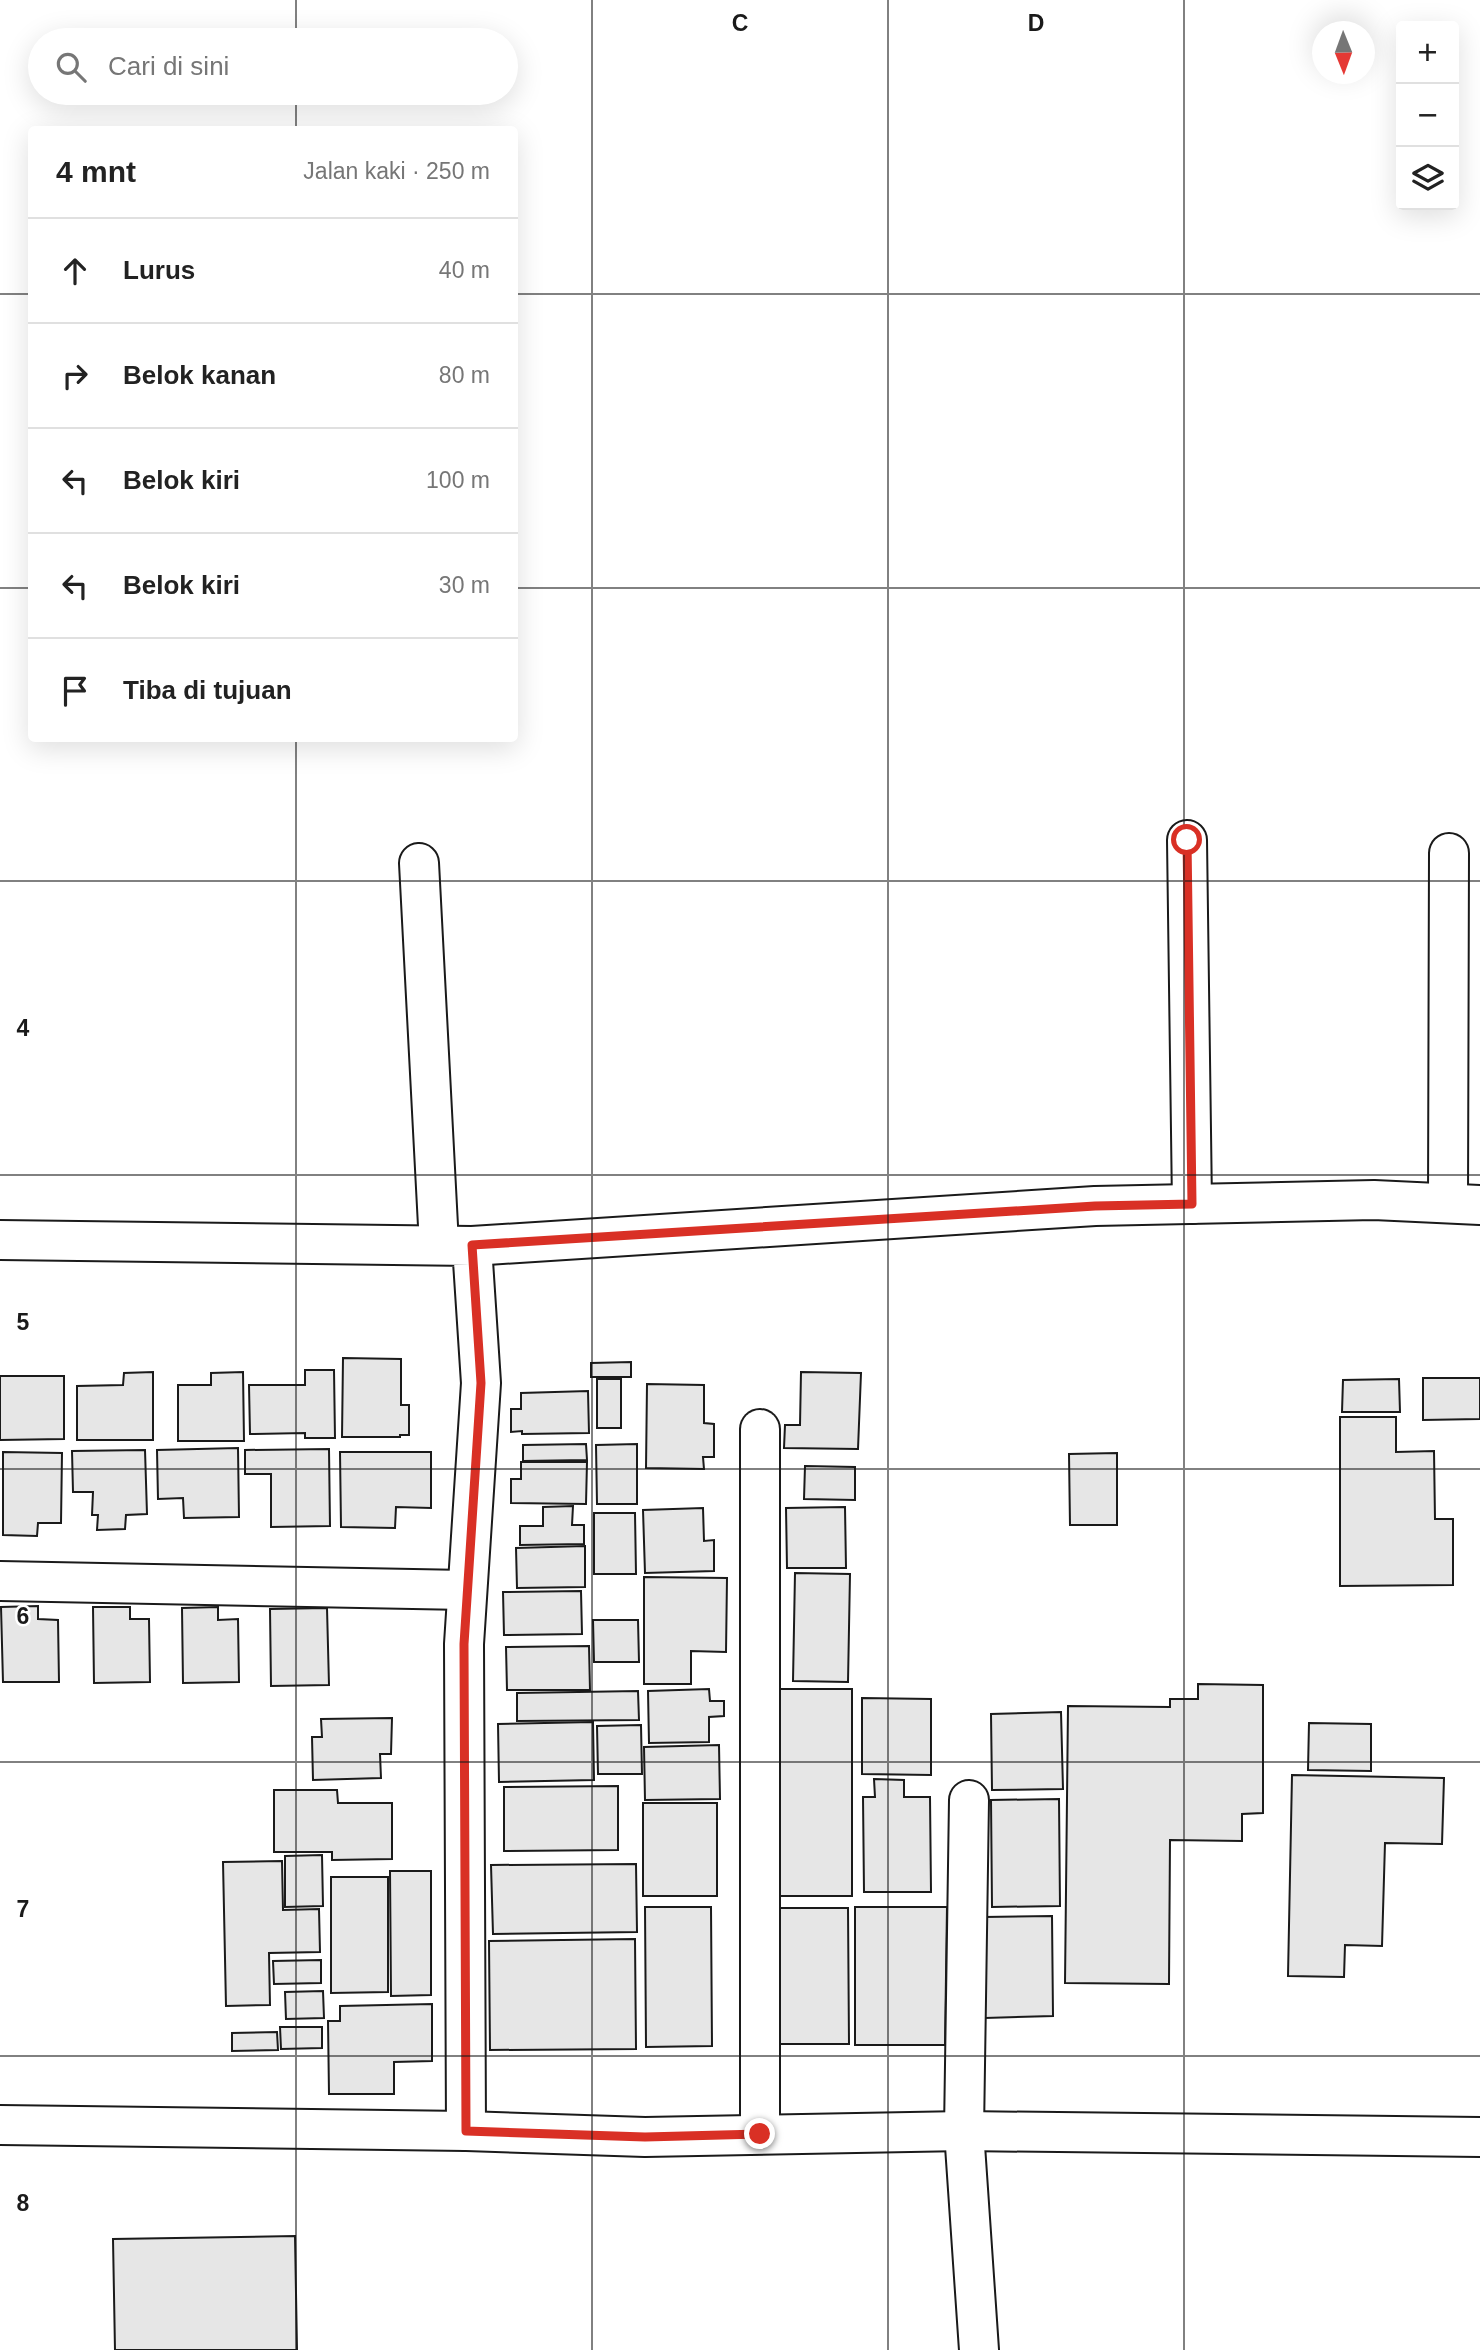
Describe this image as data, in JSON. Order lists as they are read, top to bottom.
{
  "north": "bottom",
  "page": {
    "map_buttons": ["+", "−"],
    "search": "Cari di sini",
    "heading": ["4 mnt", "Jalan kaki · 250 m"],
    "list": [
      ["Lurus", "40 m"],
      ["Belok kanan", "80 m"],
      ["Belok kiri", "100 m"],
      ["Belok kiri", "30 m"],
      "Tiba di tujuan"
    ]
  },
  "grid": {
    "columns": ["C", "D"],
    "rows": [
      "4",
      "5",
      "6",
      "7",
      "8"
    ]
  }
}
